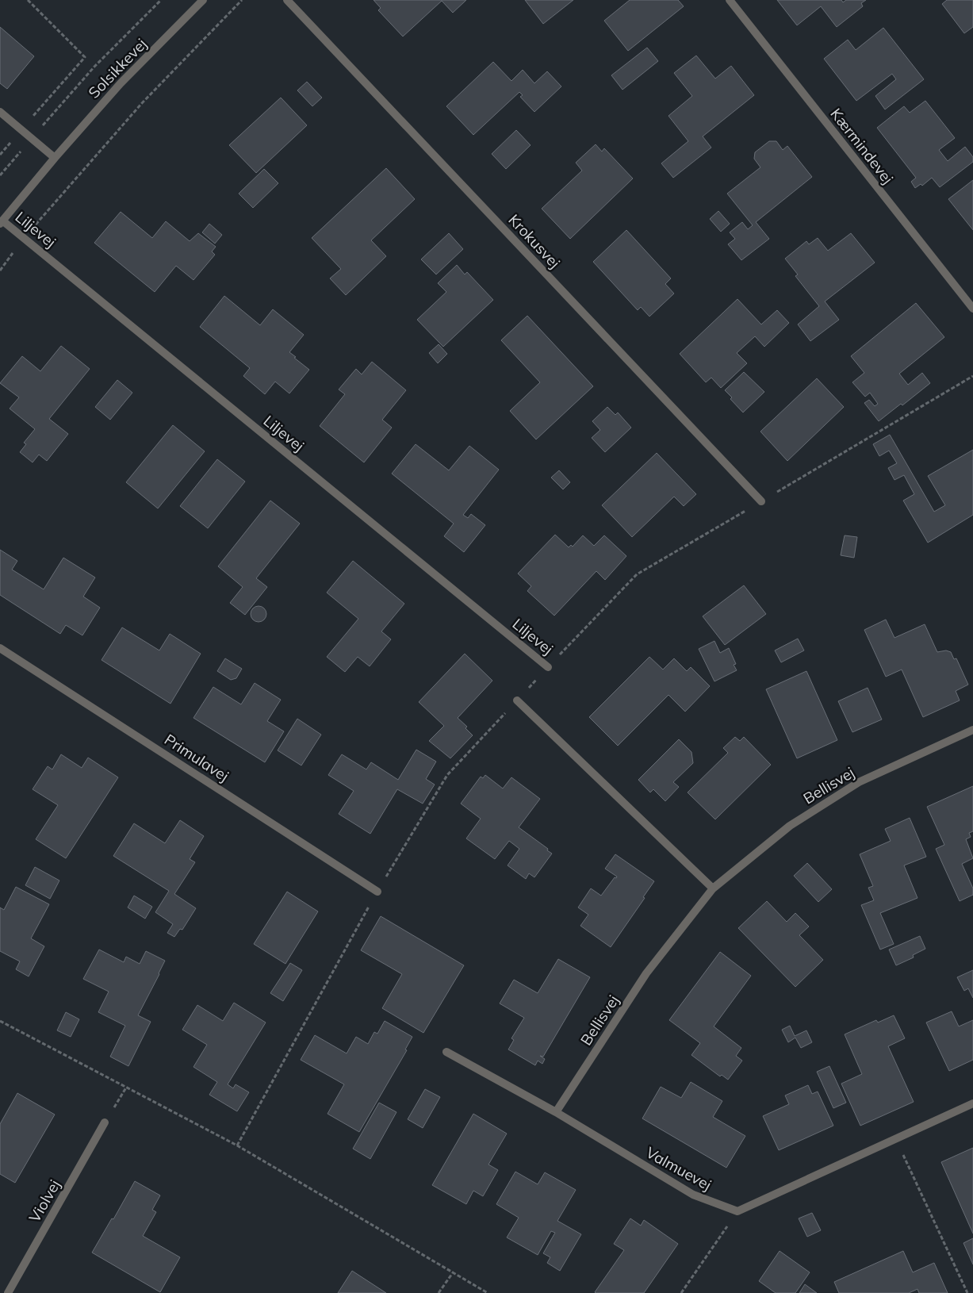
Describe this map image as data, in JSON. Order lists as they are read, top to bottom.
{
  "streets": {
    "street": [
      "Solsikkevej",
      "Kærmindevej",
      "Liljevej",
      "Krokusvej",
      "Primulavej",
      "Bellisvej",
      "Valmuevej",
      "Violvej"
    ]
  },
  "crossings": [
    ["Solsikkevej", "Liljevej"],
    ["Bellisvej", "Valmuevej"]
  ]
}
